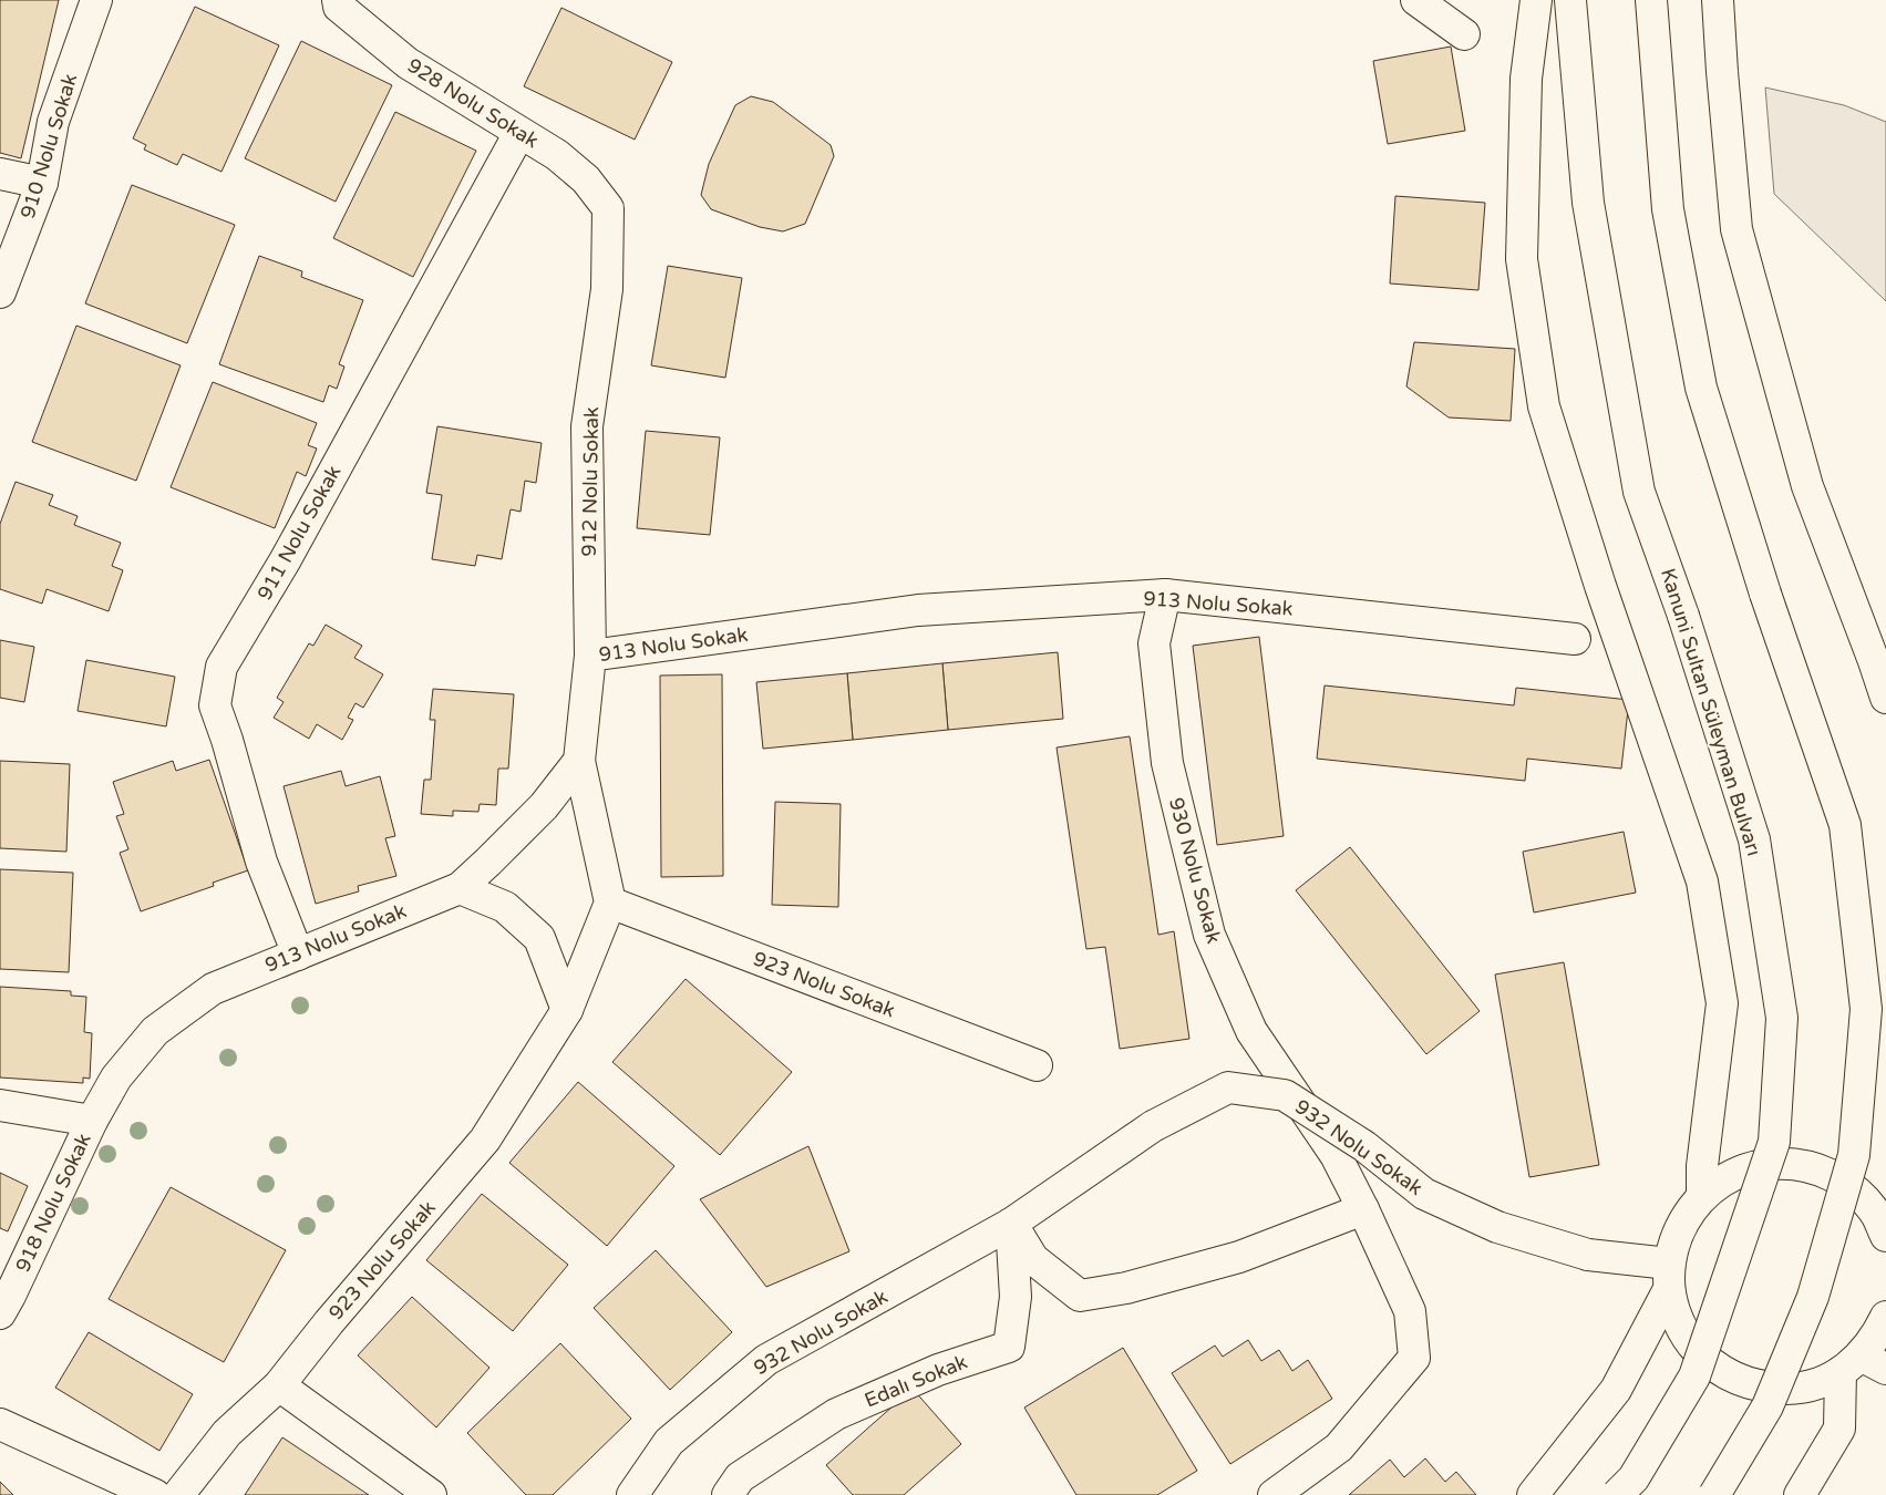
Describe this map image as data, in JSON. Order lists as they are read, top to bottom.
{
  "streets": {
    "street": [
      "928 Nolu Sokak",
      "910 Nolu Sokak",
      "912 Nolu Sokak",
      "911 Nolu Sokak",
      "913 Nolu Sokak",
      "Kanuni Sultan Süleyman Bulvarı",
      "930 Nolu Sokak",
      "923 Nolu Sokak",
      "932 Nolu Sokak",
      "918 Nolu Sokak",
      "Edalı Sokak"
    ]
  },
  "crossings": [
    ["928 Nolu Sokak", "912 Nolu Sokak"],
    ["928 Nolu Sokak", "911 Nolu Sokak"],
    ["912 Nolu Sokak", "913 Nolu Sokak"],
    ["911 Nolu Sokak", "913 Nolu Sokak"],
    ["913 Nolu Sokak", "930 Nolu Sokak"],
    ["913 Nolu Sokak", "918 Nolu Sokak"],
    ["932 Nolu Sokak", "Edalı Sokak"]
  ]
}
